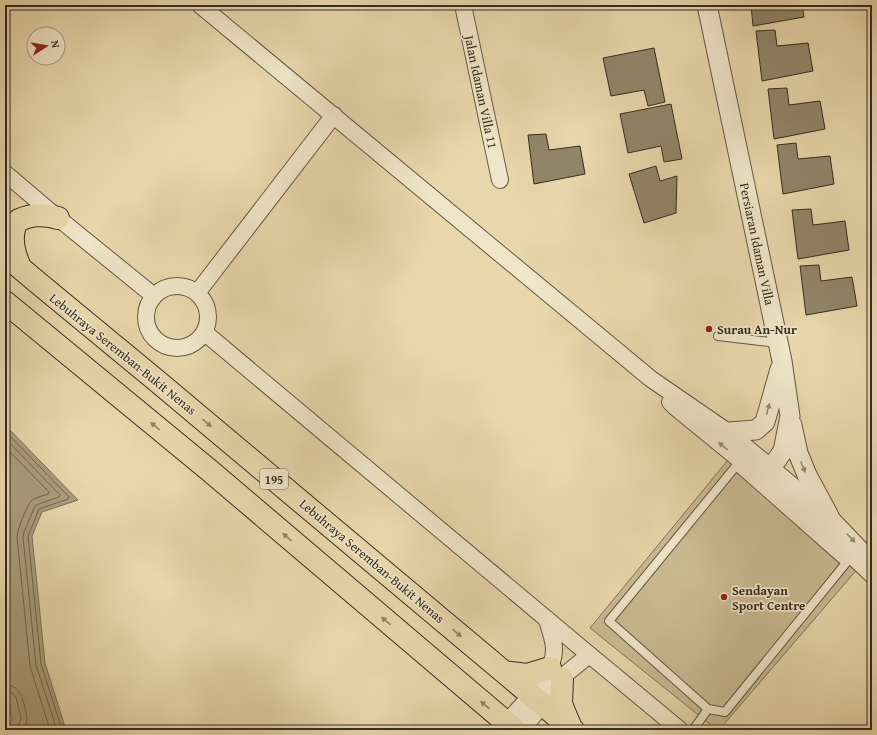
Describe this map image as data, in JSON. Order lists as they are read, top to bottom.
{
  "streets": {
    "highway": ["Lebuhraya Seremban-Bukit Nenas", "195"],
    "street": ["Jalan Idaman Villa 11", "Persiaran Idaman Villa"]
  },
  "places": ["Surau An-Nur", "Sendayan Sport Centre"],
  "north": "right"
}
